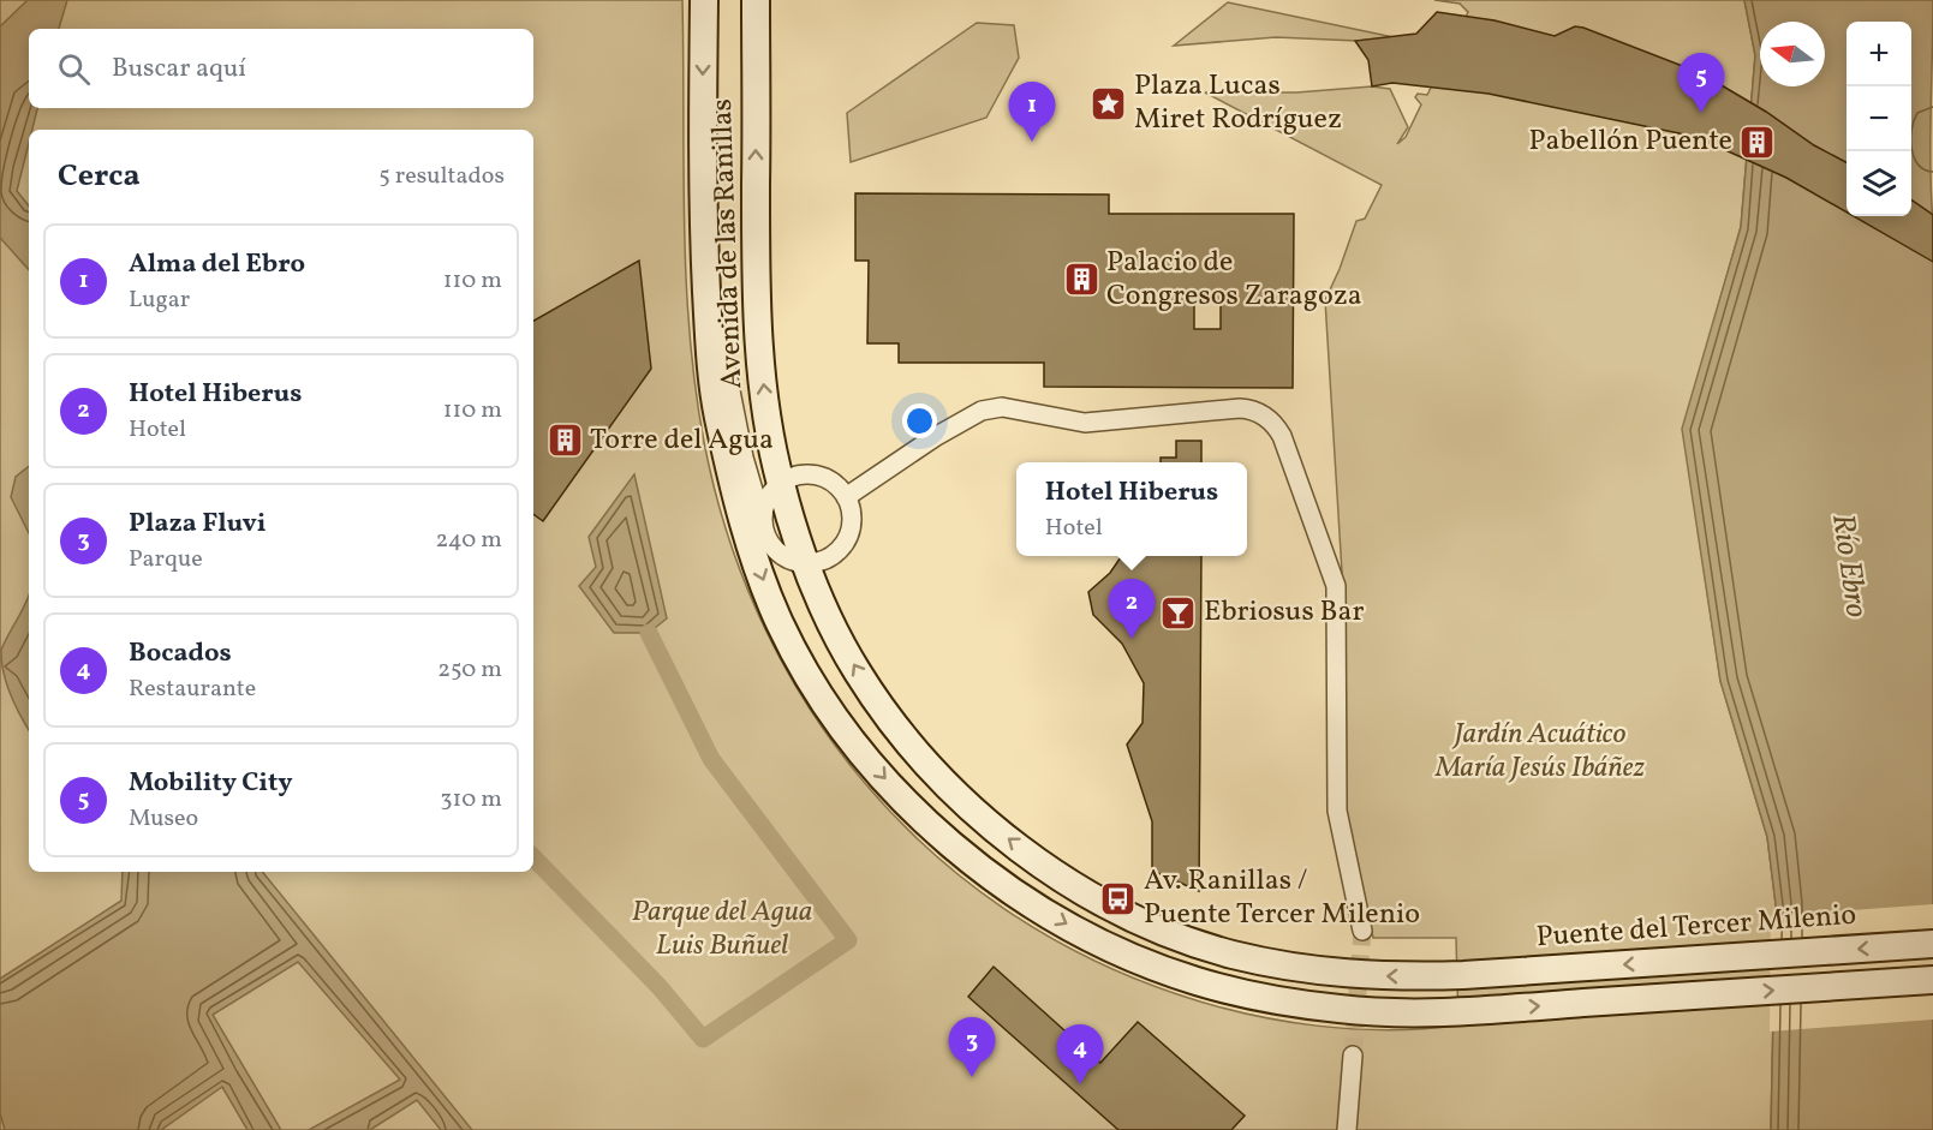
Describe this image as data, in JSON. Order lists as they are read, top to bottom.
{
  "streets": {
    "main road": ["Avenida de las Ranillas", "Puente del Tercer Milenio"]
  },
  "crossings": [
    ["Avenida de las Ranillas", "Puente del Tercer Milenio"]
  ],
  "one_way": ["Puente del Tercer Milenio"],
  "water": ["Río Ebro"],
  "parks": ["Jardín Acuático María Jesús Ibáñez", "Parque del Agua Luis Buñuel"],
  "places": {
    "place": ["Plaza Lucas Miret Rodríguez"],
    "building": ["Pabellón Puente", "Palacio de Congresos Zaragoza", "Torre del Agua"],
    "bar": ["Ebriosus Bar"],
    "bus stop": ["Av. Ranillas / Puente Tercer Milenio"]
  },
  "north": "left",
  "page": {
    "map_buttons": ["+", "−"],
    "search": "Buscar aquí",
    "pins": [
      "5",
      "1",
      "2",
      "3",
      "4"
    ],
    "heading": ["Cerca", "5 resultados"],
    "list": [
      {
        "mark": "1",
        "name": "Alma del Ebro",
        "note": "Lugar",
        "value": "110 m"
      },
      {
        "mark": "2",
        "name": "Hotel Hiberus",
        "note": "Hotel",
        "value": "110 m"
      },
      {
        "mark": "3",
        "name": "Plaza Fluvi",
        "note": "Parque",
        "value": "240 m"
      },
      {
        "mark": "4",
        "name": "Bocados",
        "note": "Restaurante",
        "value": "250 m"
      },
      {
        "mark": "5",
        "name": "Mobility City",
        "note": "Museo",
        "value": "310 m"
      }
    ],
    "popup": ["Hotel Hiberus", "Hotel"]
  }
}
